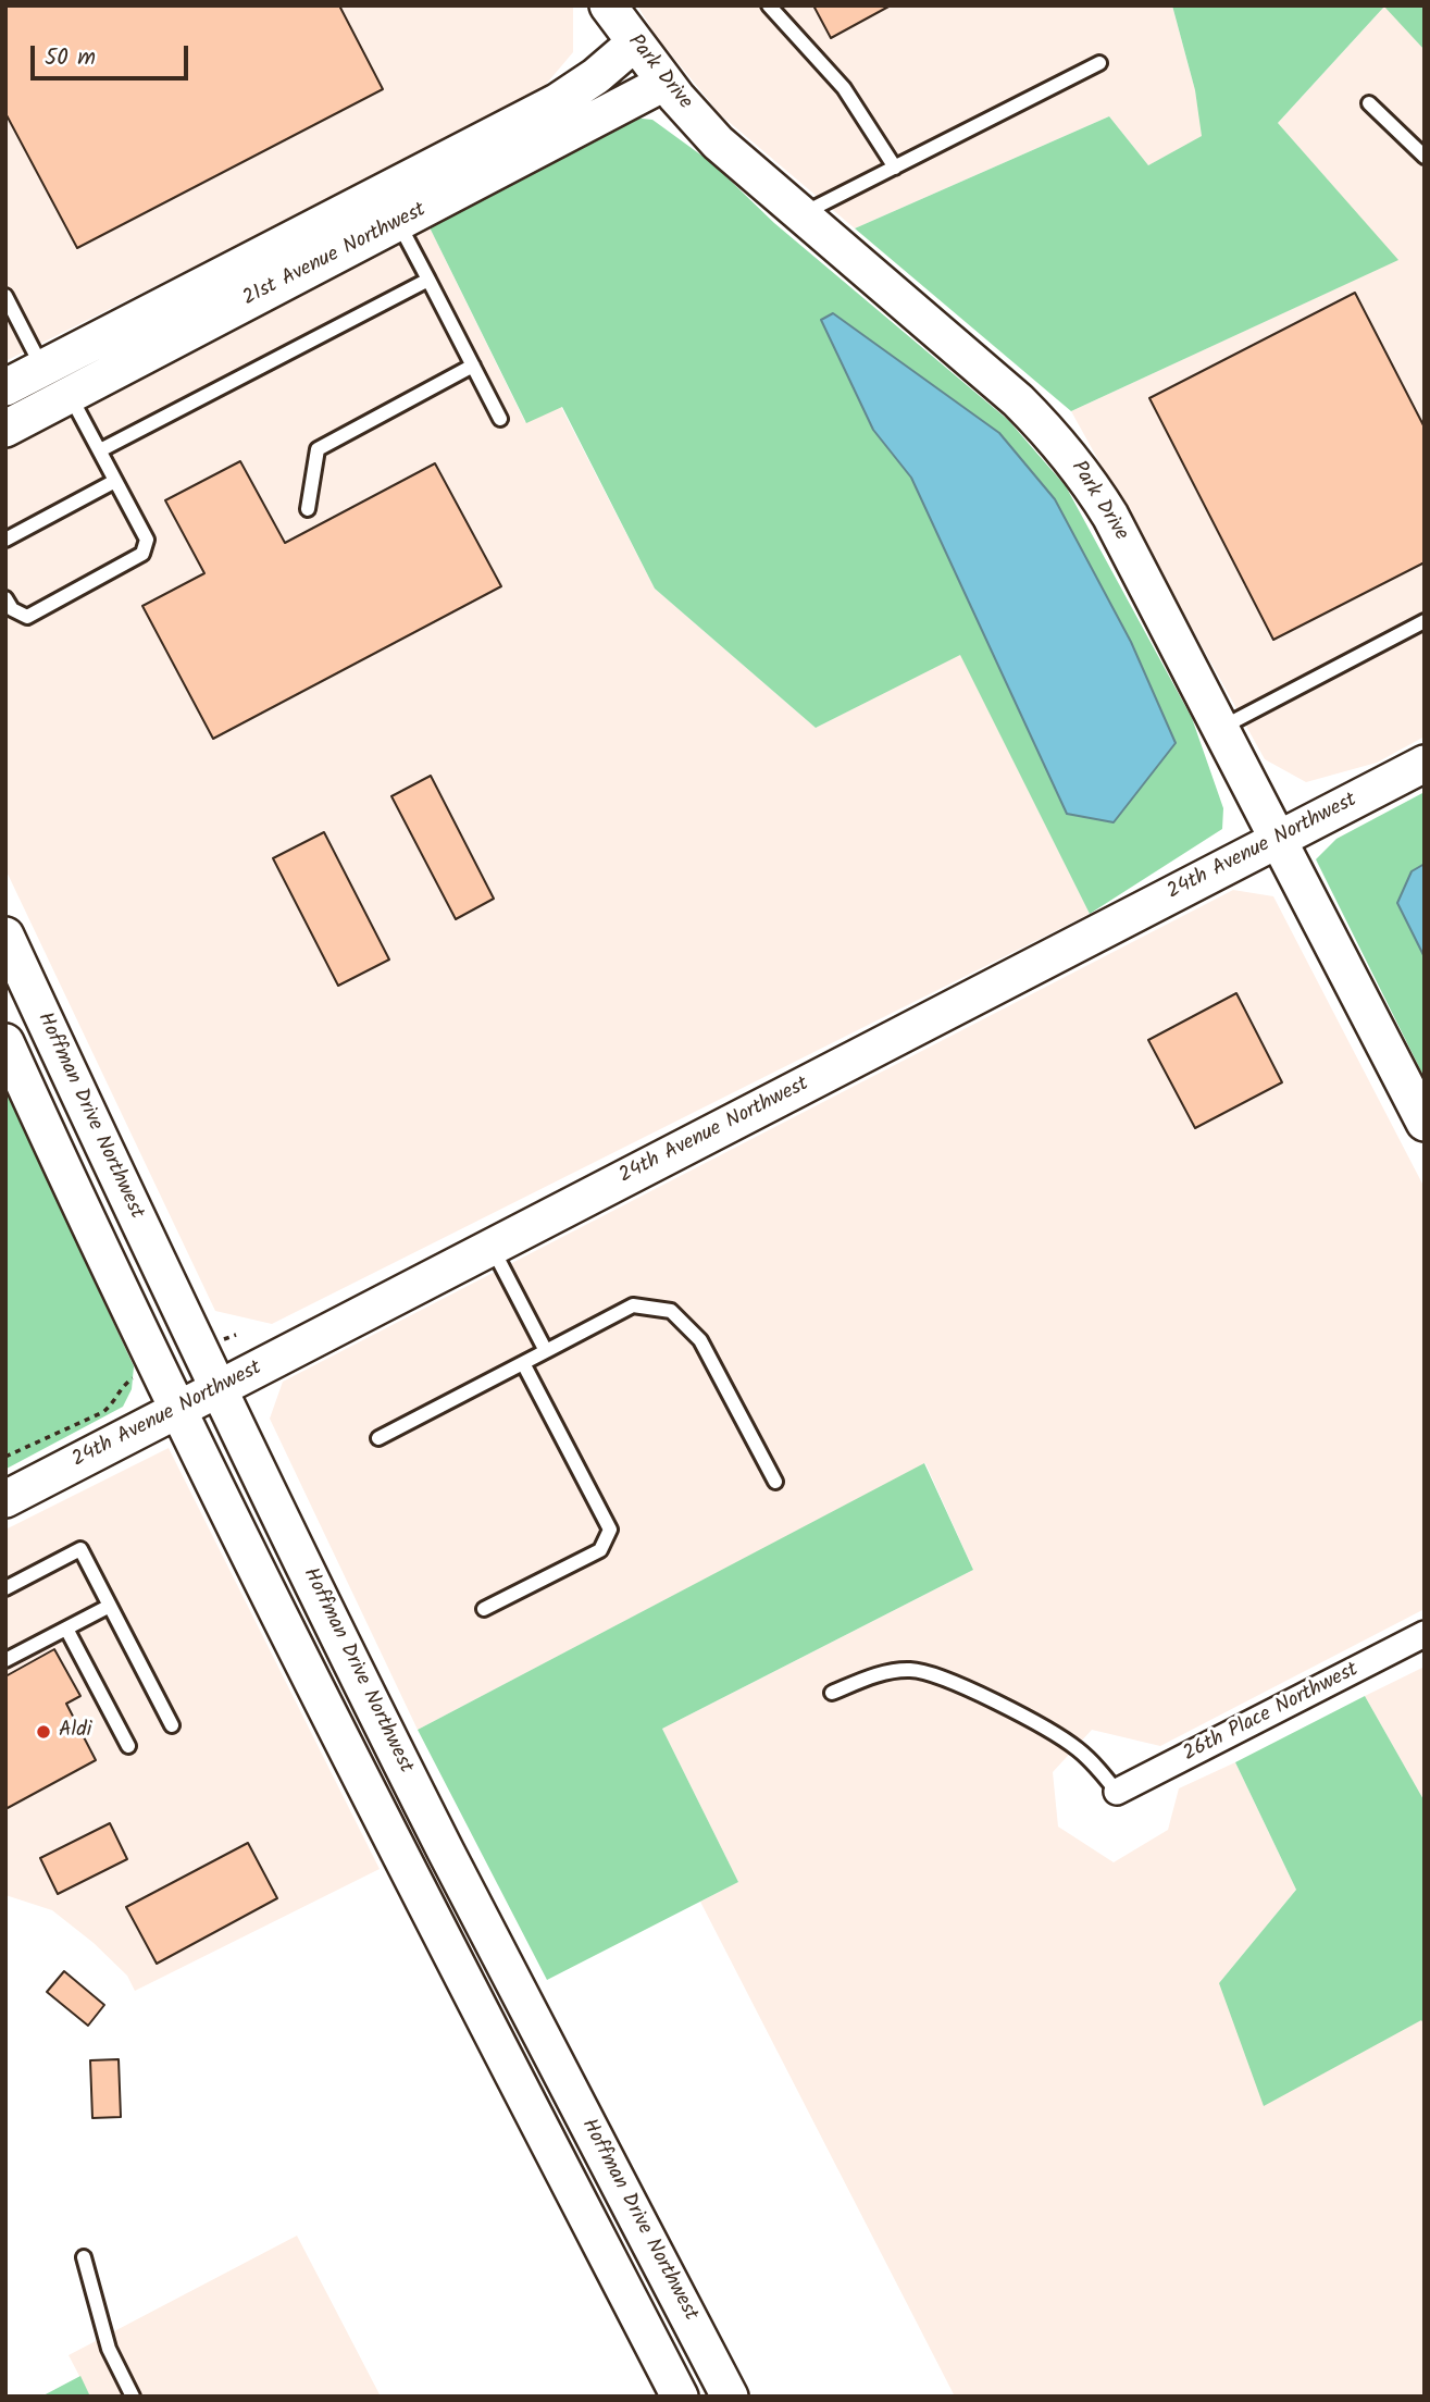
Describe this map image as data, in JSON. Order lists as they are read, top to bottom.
{
  "streets": {
    "street": [
      "Park Drive",
      "21st Avenue Northwest",
      "24th Avenue Northwest",
      "Hoffman Drive Northwest",
      "26th Place Northwest"
    ]
  },
  "crossings": [
    ["Park Drive", "21st Avenue Northwest"],
    ["Park Drive", "24th Avenue Northwest"],
    ["24th Avenue Northwest", "Hoffman Drive Northwest"]
  ],
  "places": ["Aldi"],
  "scale_bar": "50 m"
}
